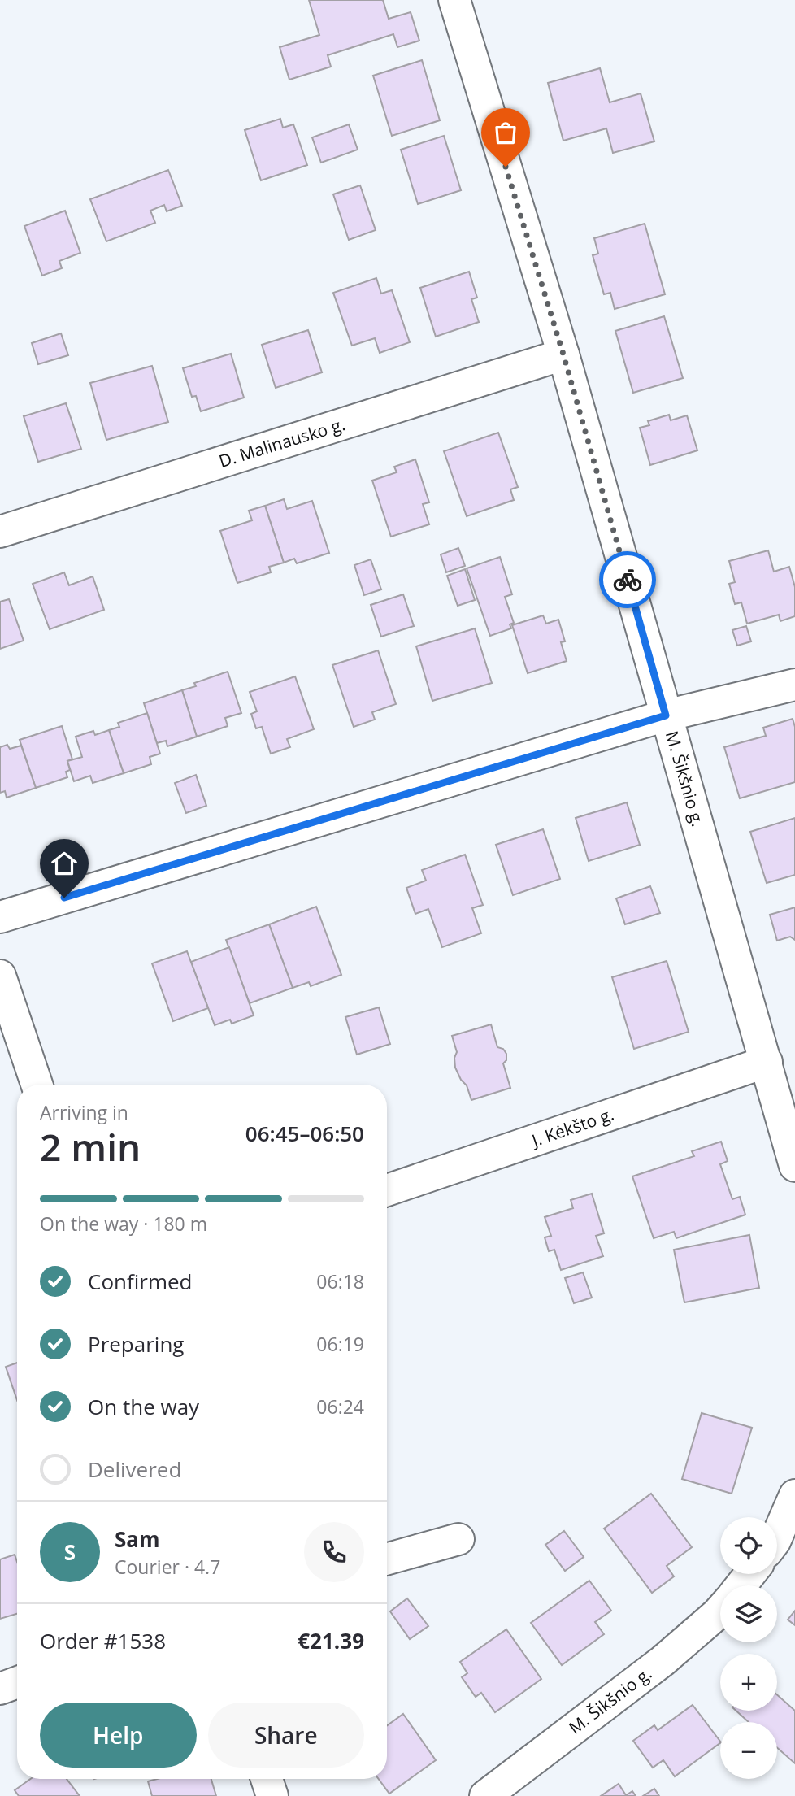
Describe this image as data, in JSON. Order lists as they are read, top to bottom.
{
  "streets": {
    "street": ["D. Malinausko g.", "M. Šikšnio g.", "J. Kėkšto g."]
  },
  "crossings": [
    ["D. Malinausko g.", "M. Šikšnio g."],
    ["M. Šikšnio g.", "J. Kėkšto g."]
  ],
  "page": {
    "heading": ["2 min", "Arriving in", "06:45–06:50"],
    "panel": [
      "Sam",
      "Courier · 4.7",
      "Order #1538",
      "€21.39"
    ],
    "bar": "On the way · 180 m",
    "list": [
      ["Confirmed", "06:18"],
      ["Preparing", "06:19"],
      ["On the way", "06:24"],
      "Delivered"
    ],
    "map_buttons": ["+", "−"],
    "round": "S",
    "buttons": ["Help", "Share"]
  }
}
